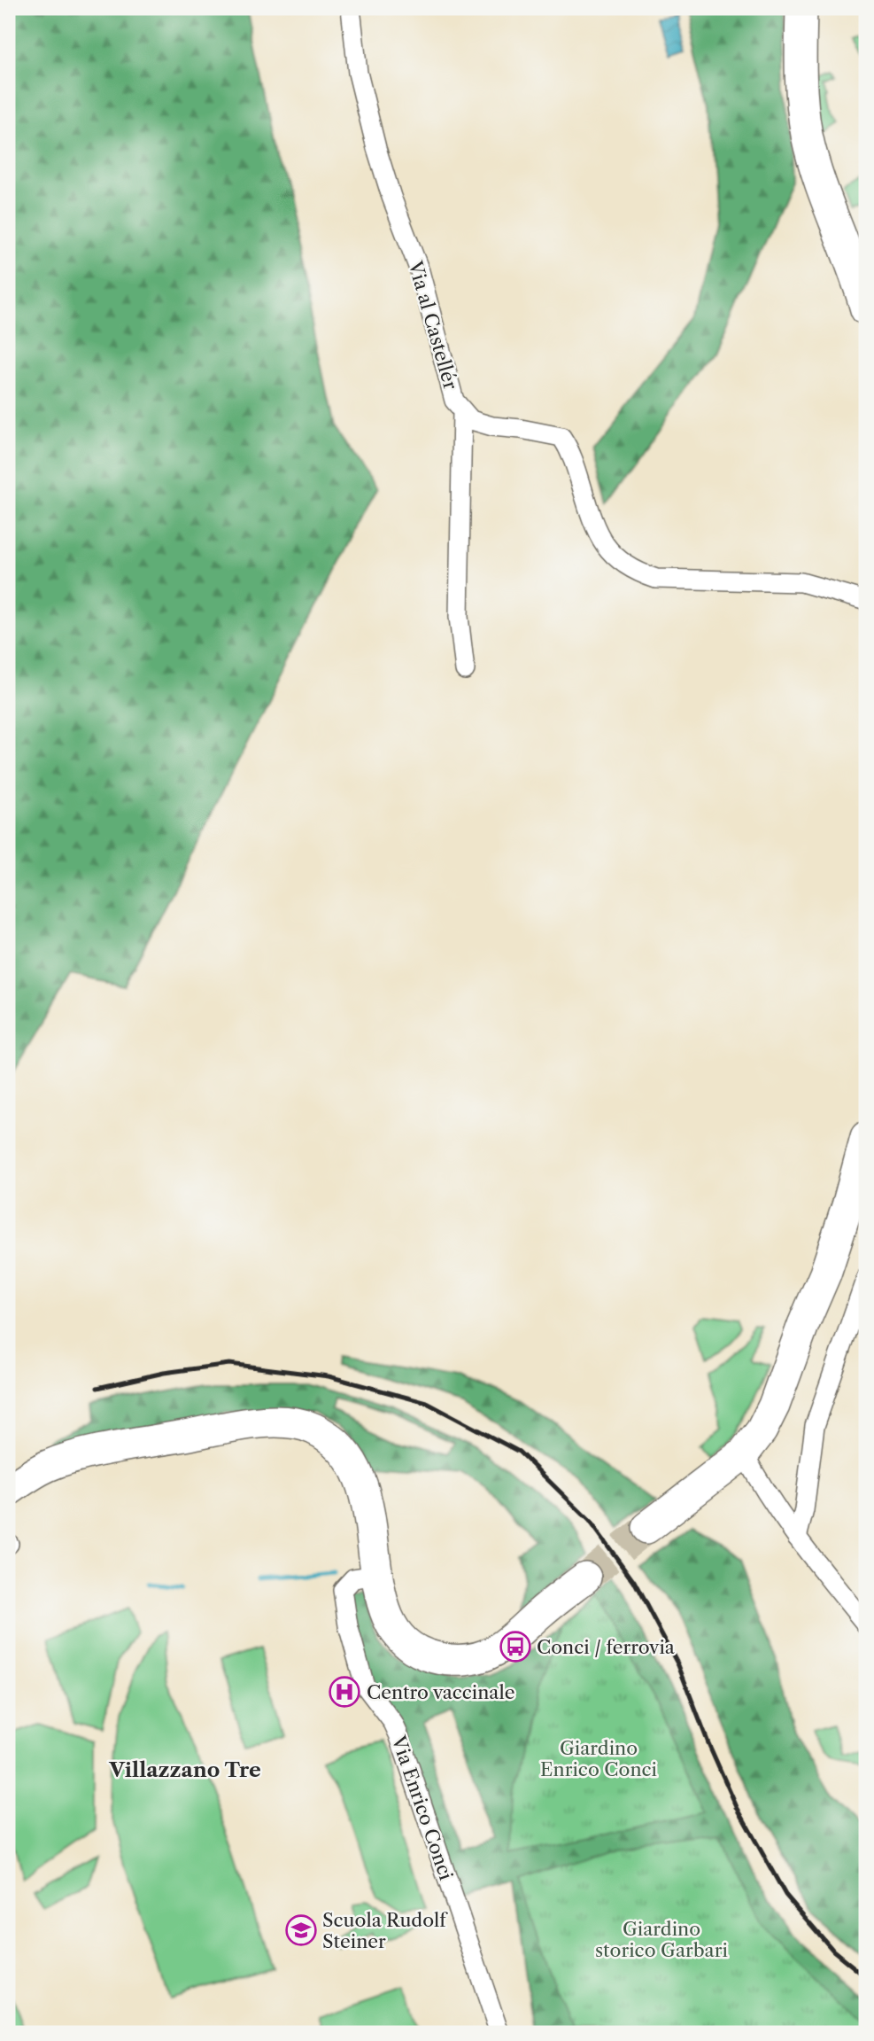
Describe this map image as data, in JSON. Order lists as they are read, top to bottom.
{
  "streets": {
    "street": ["Via al Castellér", "Via Enrico Conci"]
  },
  "districts": ["Villazzano Tre"],
  "parks": ["Giardino Enrico Conci", "Giardino storico Garbari"],
  "places": {
    "bus stop": ["Conci / ferrovia"],
    "hospital": ["Centro vaccinale"],
    "school or university": ["Scuola Rudolf Steiner"]
  }
}
